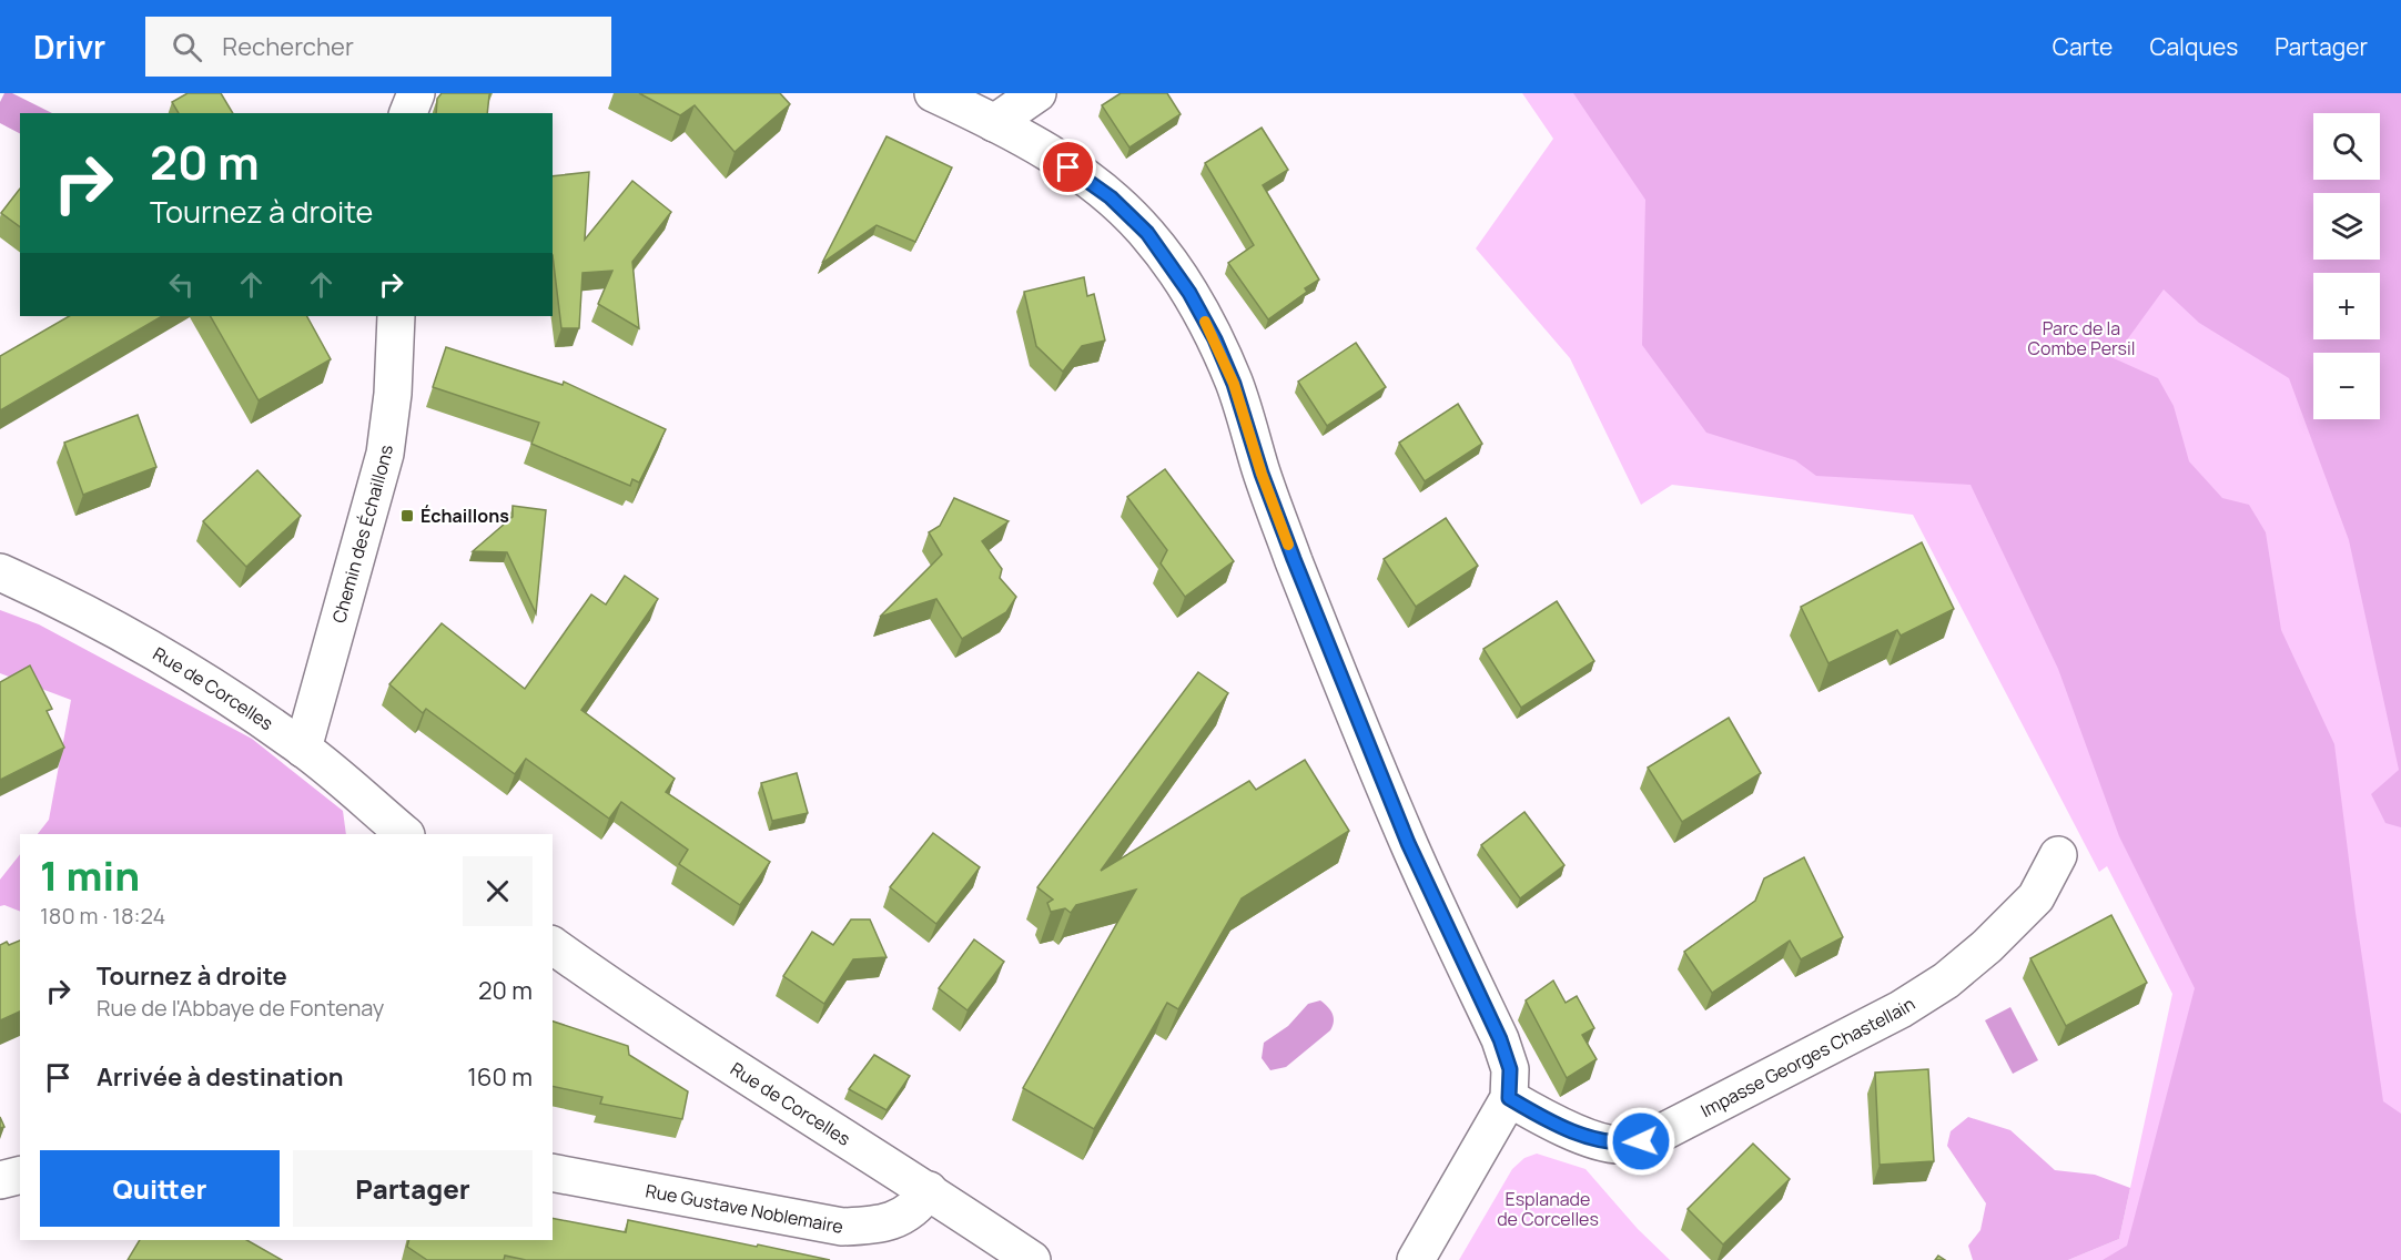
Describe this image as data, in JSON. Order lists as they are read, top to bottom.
{
  "streets": {
    "street": [
      "Chemin des Échaillons",
      "Rue de Corcelles",
      "Impasse Georges Chastellain",
      "Rue Gustave Noblemaire"
    ]
  },
  "crossings": [
    ["Chemin des Échaillons", "Rue de Corcelles"],
    ["Rue de Corcelles", "Rue Gustave Noblemaire"]
  ],
  "parks": ["Parc de la Combe Persil", "Esplanade de Corcelles"],
  "places": {
    "transit": ["Échaillons"]
  },
  "page": {
    "header": "Drivr",
    "search": "Rechercher",
    "nav": ["Carte", "Calques", "Partager"],
    "map_buttons": ["+", "−"],
    "turn": ["20 m", "Tournez à droite"],
    "heading": ["1 min", "180 m · 18:24"],
    "list": [
      {
        "name": "Tournez à droite",
        "note": "Rue de l'Abbaye de Fontenay",
        "value": "20 m"
      },
      {
        "name": "Arrivée à destination",
        "value": "160 m"
      }
    ],
    "buttons": ["Quitter", "Partager"]
  }
}
